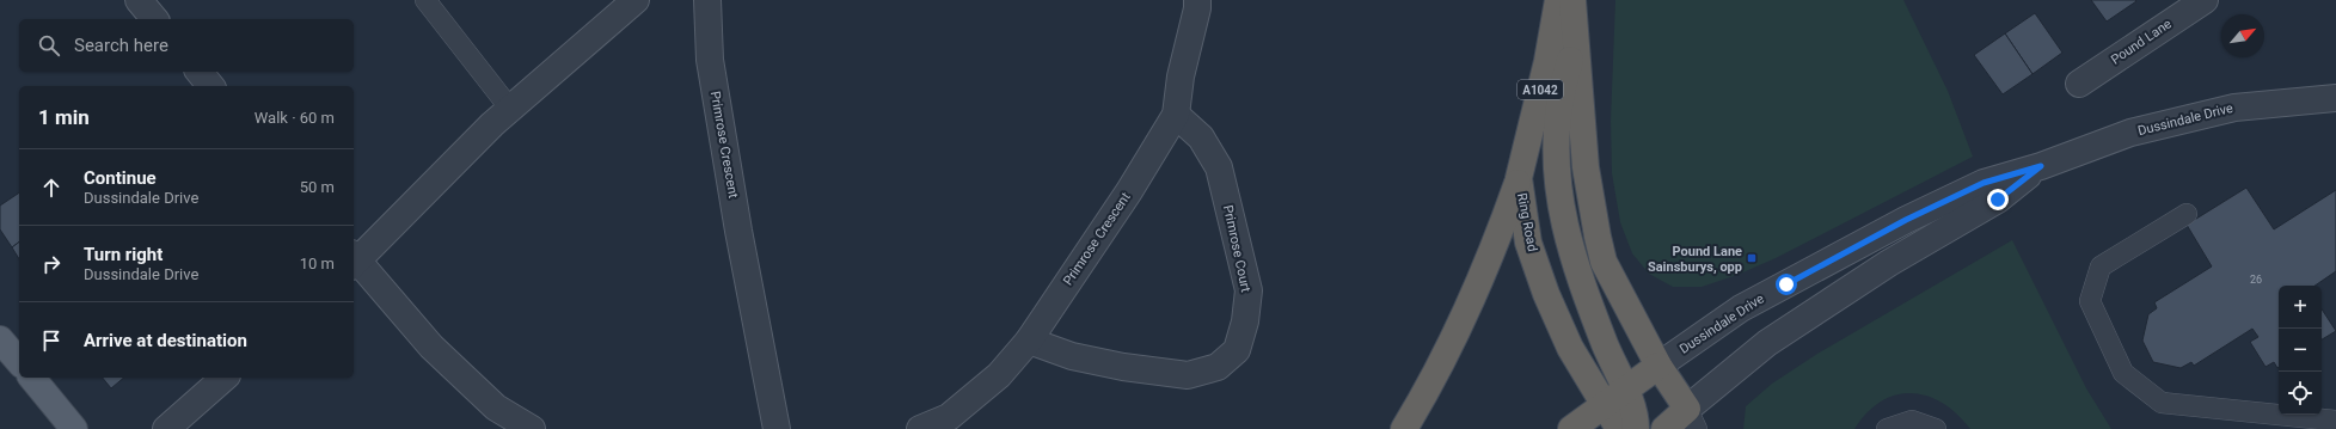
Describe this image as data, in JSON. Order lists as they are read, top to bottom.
{
  "streets": {
    "highway": ["A1042", "Dussindale Drive", "Ring Road"],
    "street": ["Pound Lane", "Primrose Crescent", "Primrose Court"]
  },
  "crossings": [
    ["A1042", "Dussindale Drive"],
    ["A1042", "Ring Road"],
    ["Dussindale Drive", "Ring Road"],
    ["Primrose Crescent", "Primrose Court"]
  ],
  "places": {
    "transit": ["Pound Lane Sainsburys, opp"]
  },
  "house_numbers": ["26"],
  "north": "top right",
  "page": {
    "search": "Search here",
    "heading": ["1 min", "Walk · 60 m"],
    "list": [
      ["Continue", "Dussindale Drive", "50 m"],
      ["Turn right", "Dussindale Drive", "10 m"],
      "Arrive at destination"
    ],
    "map_buttons": ["+", "−"]
  }
}
